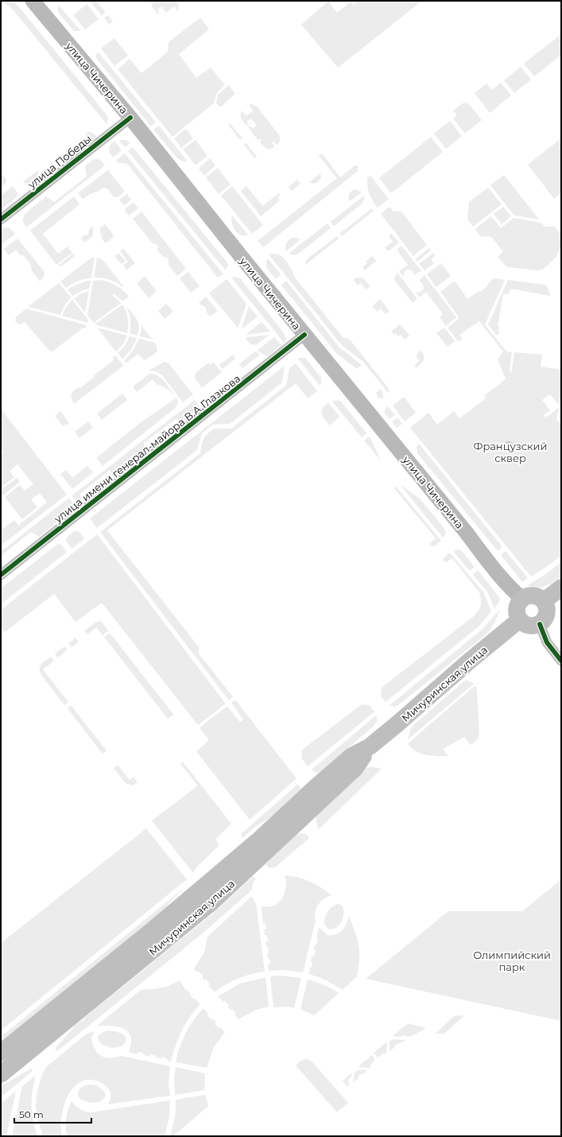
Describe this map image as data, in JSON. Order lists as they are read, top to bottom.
{
  "streets": {
    "main road": ["улица Чичерина", "Мичуринская улица"],
    "street": ["улица Победы", "улица имени генерал-майора В.А.Глазкова"]
  },
  "crossings": [
    ["улица Чичерина", "улица Победы"],
    ["улица Чичерина", "улица имени генерал-майора В.А.Глазкова"],
    ["улица Чичерина", "Мичуринская улица"]
  ],
  "parks": ["Французский сквер", "Олимпийский парк"],
  "scale_bar": "50 m"
}
